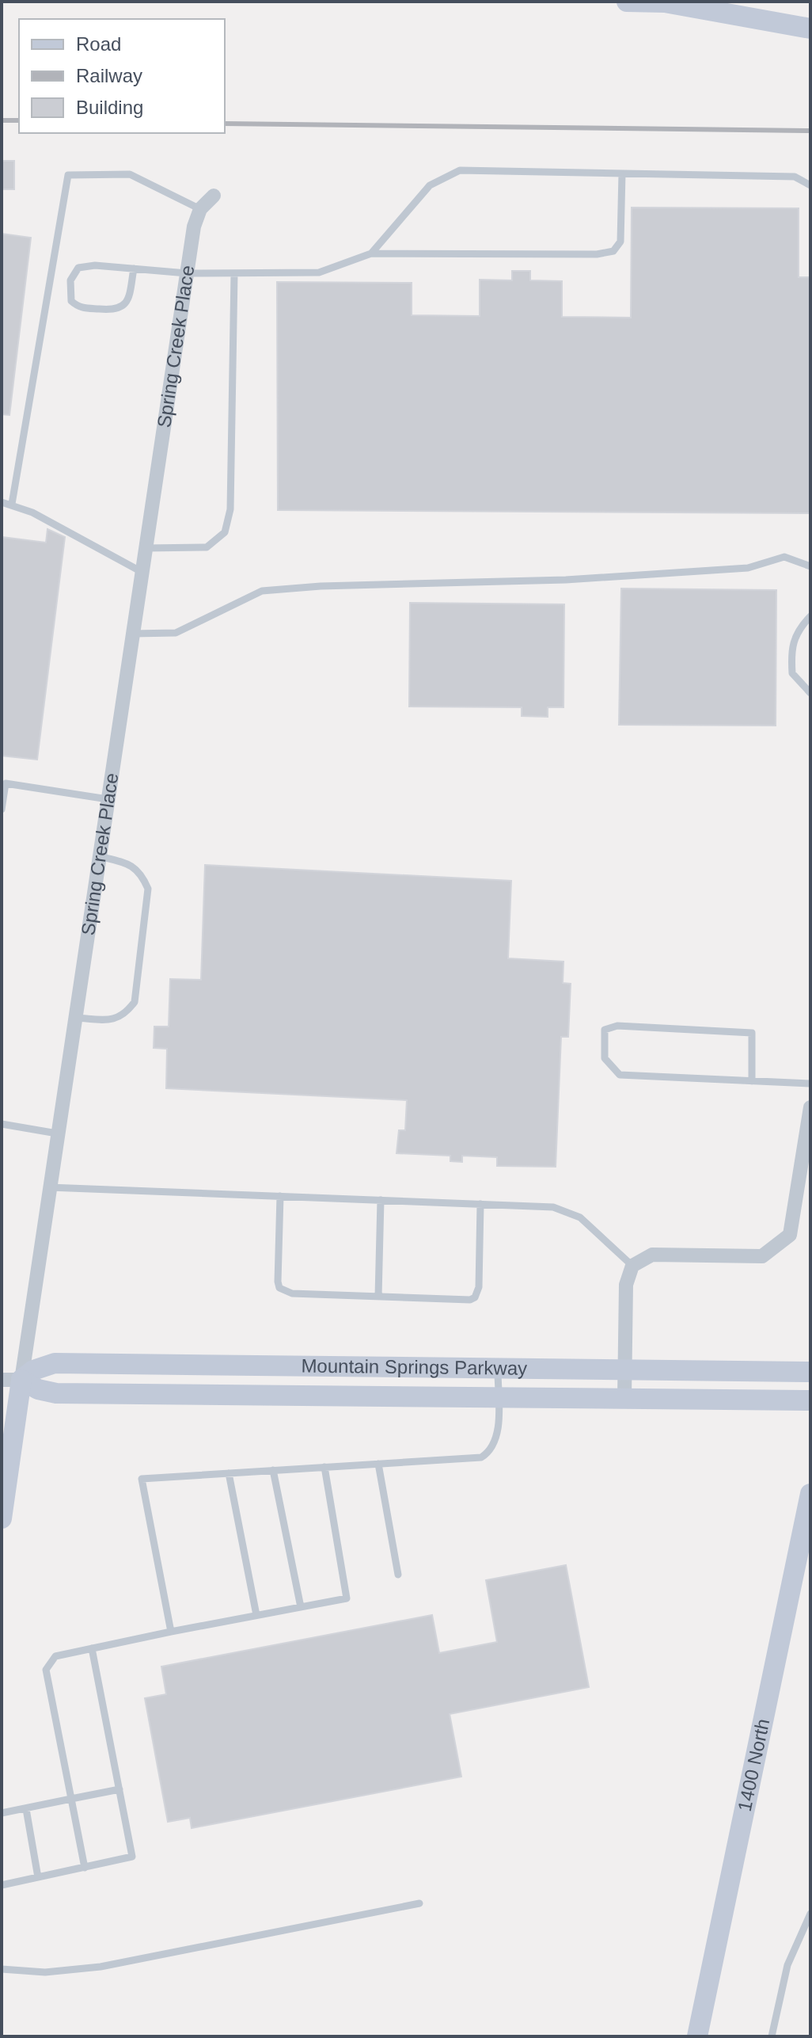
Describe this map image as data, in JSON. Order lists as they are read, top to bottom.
{
  "streets": {
    "street": ["Spring Creek Place", "Mountain Springs Parkway", "1400 North"]
  },
  "crossings": [
    ["Spring Creek Place", "Mountain Springs Parkway"]
  ],
  "legend": ["Road", "Railway", "Building"]
}
